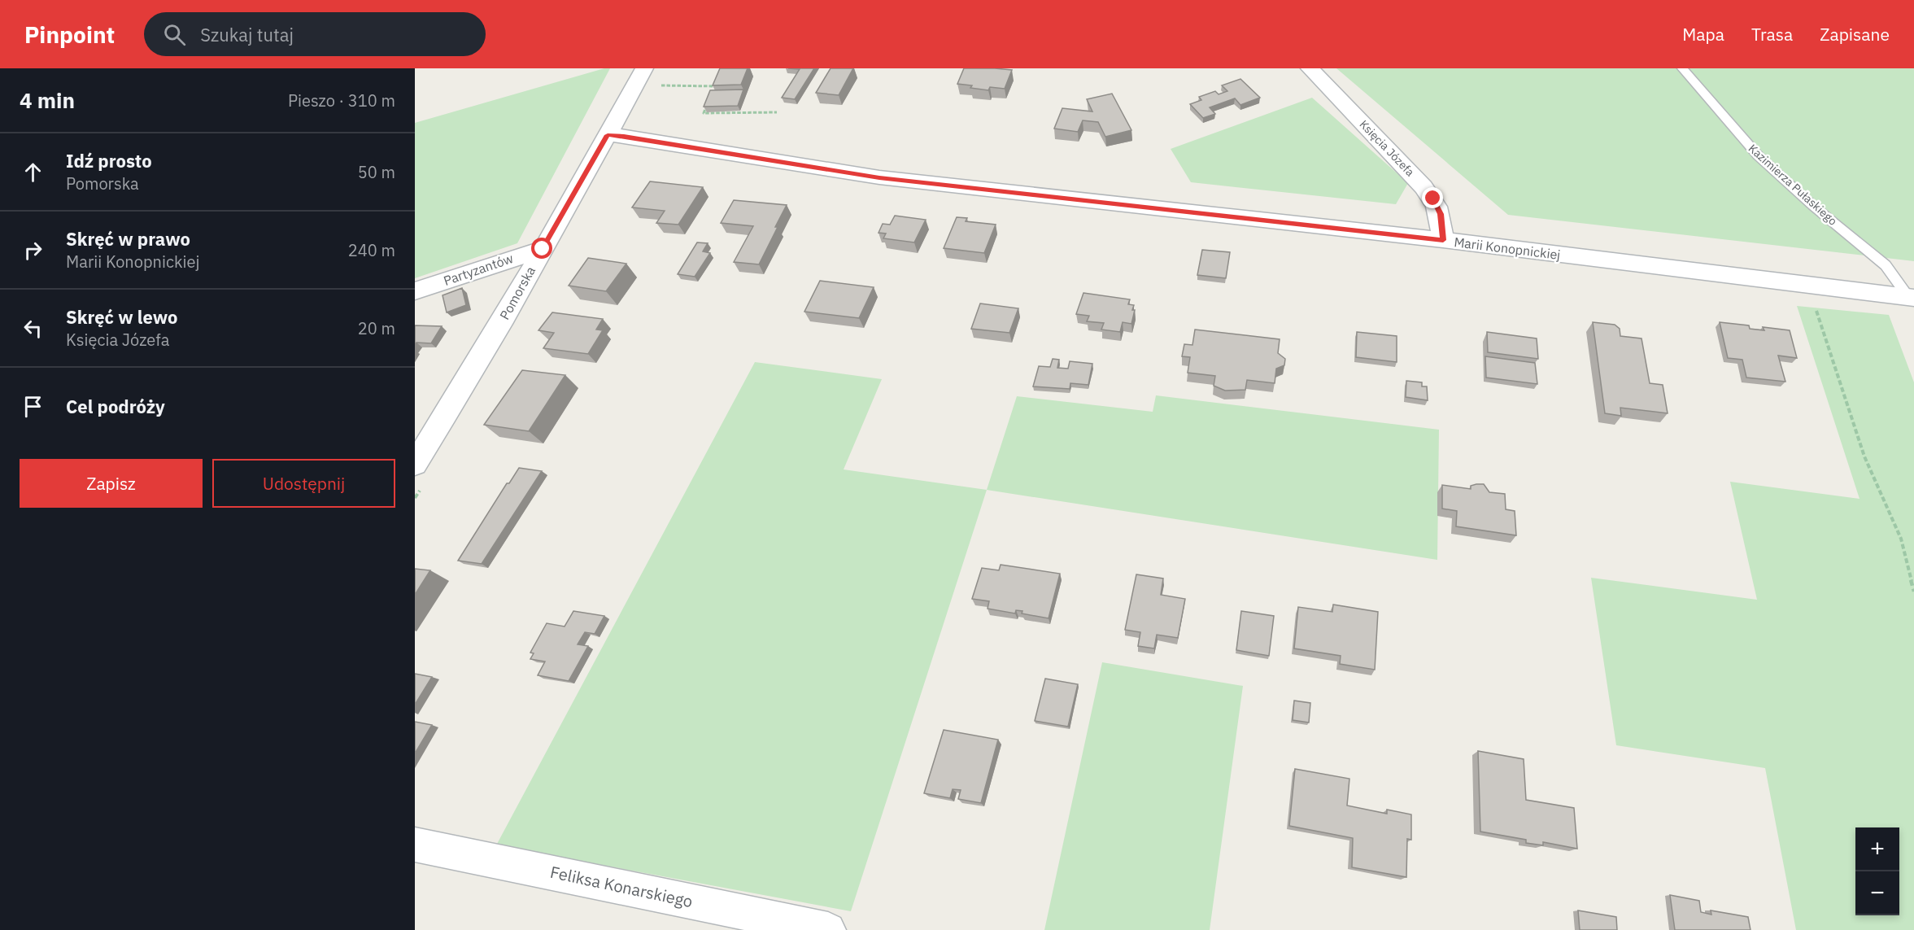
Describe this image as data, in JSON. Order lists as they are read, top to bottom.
{
  "streets": {
    "street": [
      "Księcia Józefa",
      "Marii Konopnickiej",
      "Partyzantów",
      "Pomorska",
      "Feliksa Konarskiego"
    ],
    "lane": ["Kazimierza Pułaskiego"]
  },
  "crossings": [
    ["Księcia Józefa", "Marii Konopnickiej"],
    ["Kazimierza Pułaskiego", "Marii Konopnickiej"],
    ["Marii Konopnickiej", "Pomorska"],
    ["Partyzantów", "Pomorska"]
  ],
  "page": {
    "header": "Pinpoint",
    "search": "Szukaj tutaj",
    "nav": ["Mapa", "Trasa", "Zapisane"],
    "heading": ["4 min", "Pieszo · 310 m"],
    "list": [
      ["Idź prosto", "Pomorska", "50 m"],
      ["Skręć w prawo", "Marii Konopnickiej", "240 m"],
      ["Skręć w lewo", "Księcia Józefa", "20 m"],
      "Cel podróży"
    ],
    "buttons": ["Zapisz", "Udostępnij"],
    "map_buttons": ["+", "−"]
  }
}
